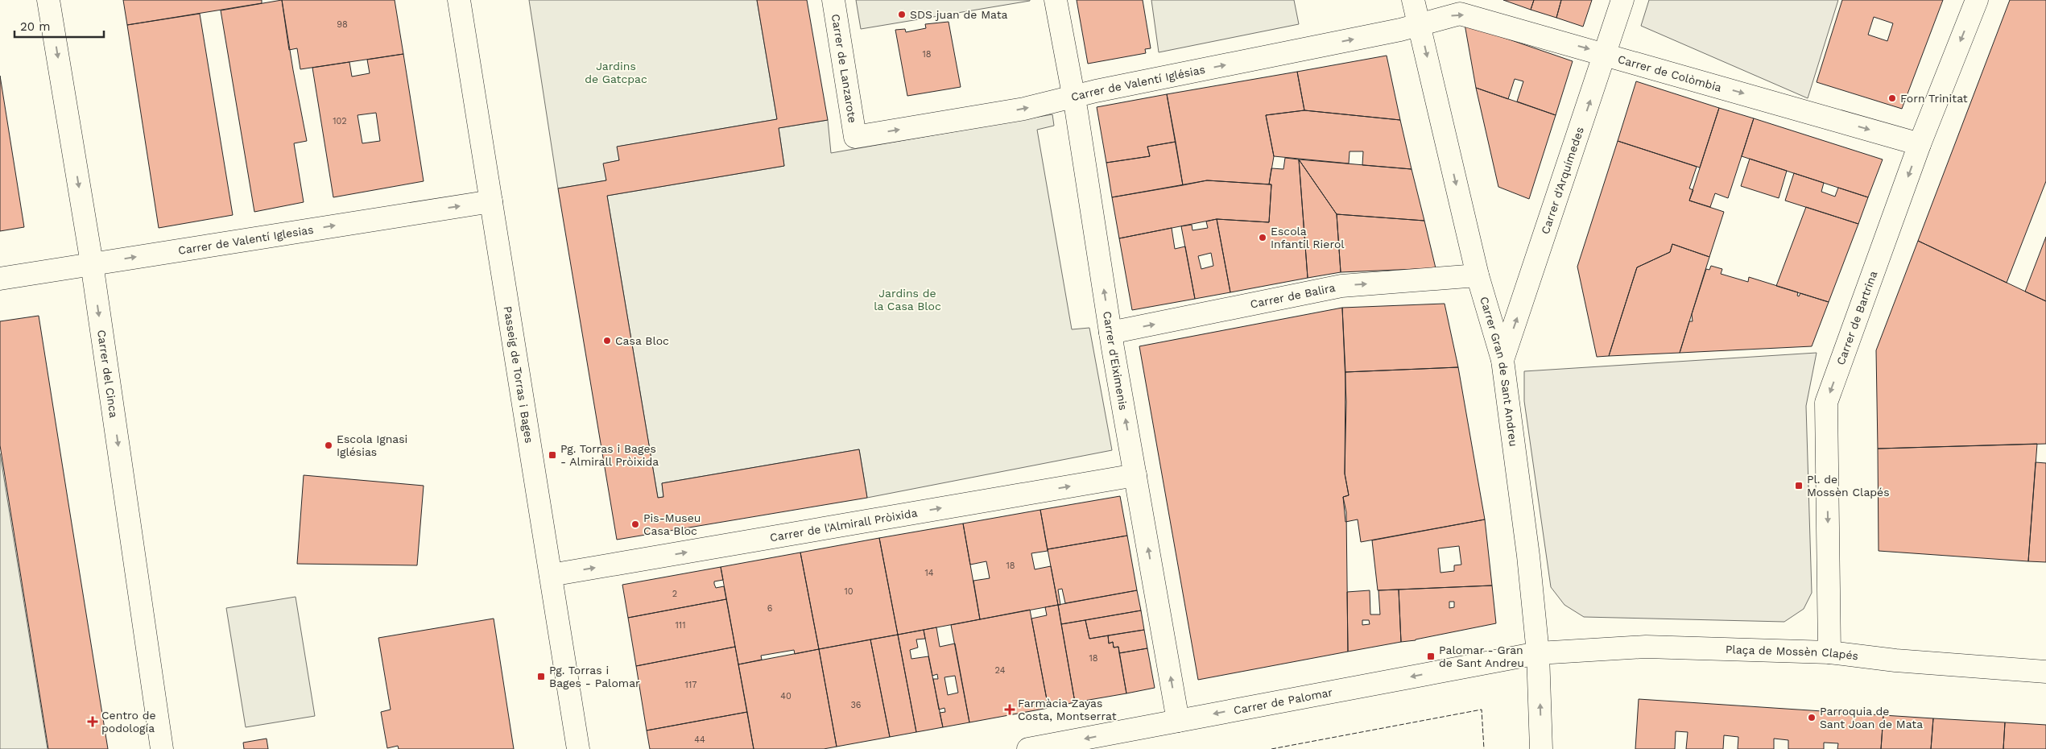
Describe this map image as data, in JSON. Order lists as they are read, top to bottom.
{
  "streets": {
    "street": [
      "Carrer de Lanzarote",
      "Carrer de Colòmbia",
      "Carrer de Valentí Iglésias",
      "Carrer d'Arquímedes",
      "Carrer de Valentí Iglesias",
      "Carrer de Balira",
      "Carrer de Bartrina",
      "Carrer d'Eiximenis",
      "Carrer Gran de Sant Andreu",
      "Carrer del Cinca",
      "Passeig de Torras i Bages",
      "Carrer de l'Almirall Pròixida",
      "Plaça de Mossèn Clapés",
      "Carrer de Palomar"
    ]
  },
  "crossings": [
    ["Carrer de Lanzarote", "Carrer de Valentí Iglésias"],
    ["Carrer de Colòmbia", "Carrer de Valentí Iglésias"],
    ["Carrer de Colòmbia", "Carrer d'Arquímedes"],
    ["Carrer de Colòmbia", "Carrer de Bartrina"],
    ["Carrer de Colòmbia", "Carrer Gran de Sant Andreu"],
    ["Carrer de Valentí Iglésias", "Carrer d'Eiximenis"],
    ["Carrer de Valentí Iglésias", "Carrer Gran de Sant Andreu"],
    ["Carrer d'Arquímedes", "Carrer Gran de Sant Andreu"],
    ["Carrer de Valentí Iglesias", "Carrer del Cinca"],
    ["Carrer de Valentí Iglesias", "Passeig de Torras i Bages"],
    ["Carrer de Balira", "Carrer d'Eiximenis"],
    ["Carrer de Balira", "Carrer Gran de Sant Andreu"],
    ["Carrer de Bartrina", "Plaça de Mossèn Clapés"],
    ["Carrer d'Eiximenis", "Carrer de l'Almirall Pròixida"],
    ["Carrer d'Eiximenis", "Carrer de Palomar"],
    ["Carrer Gran de Sant Andreu", "Plaça de Mossèn Clapés"],
    ["Carrer Gran de Sant Andreu", "Carrer de Palomar"],
    ["Passeig de Torras i Bages", "Carrer de l'Almirall Pròixida"],
    ["Plaça de Mossèn Clapés", "Carrer de Palomar"]
  ],
  "one_way": [
    "Carrer de Colòmbia",
    "Carrer de Valentí Iglésias",
    "Carrer d'Arquímedes",
    "Carrer de Valentí Iglesias",
    "Carrer de Balira",
    "Carrer de Bartrina",
    "Carrer d'Eiximenis",
    "Carrer del Cinca",
    "Carrer de l'Almirall Pròixida",
    "Carrer de Palomar"
  ],
  "parks": ["Jardins de Gatcpac", "Jardins de la Casa Bloc"],
  "places": {
    "other": [
      "SDS juan de Mata",
      "Forn Trinitat",
      "Escola Infantil Rierol",
      "Casa Bloc",
      "Escola Ignasi Iglésias",
      "Pis-Museu Casa Bloc",
      "Parroquia de Sant Joan de Mata"
    ],
    "transit": [
      "Pg. Torras i Bages - Almirall Pròixida",
      "Pl. de Mossèn Clapés",
      "Palomar - Gran de Sant Andreu",
      "Pg. Torras i Bages - Palomar"
    ],
    "health": ["Farmàcia Zayas Costa, Montserrat", "Centro de podología"]
  },
  "house_numbers": [
    "98",
    "18",
    "102",
    "18",
    "14",
    "10",
    "2",
    "6",
    "111",
    "18",
    "24",
    "117",
    "40",
    "36",
    "44"
  ],
  "scale_bar": "20 m"
}
